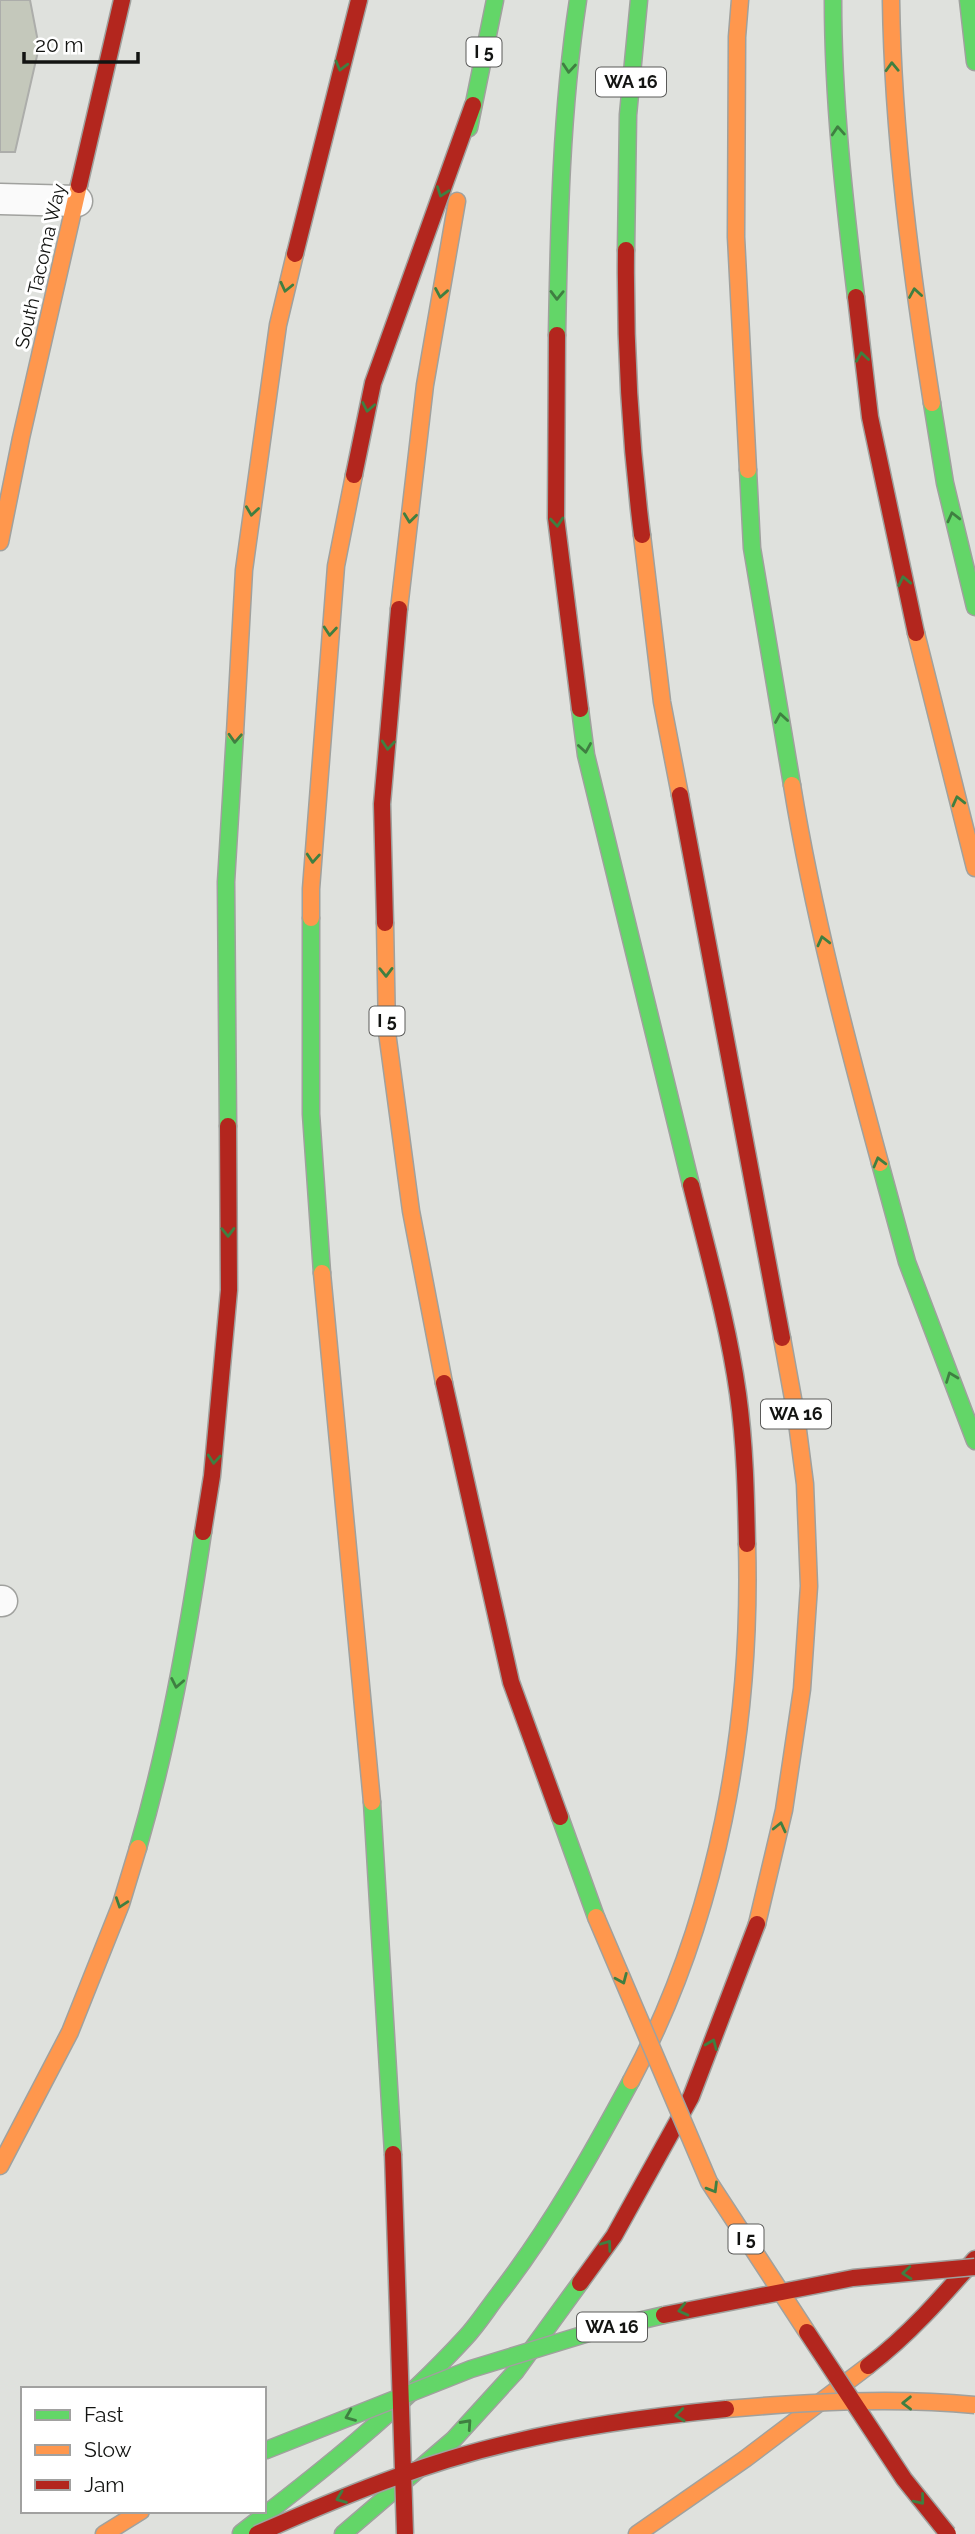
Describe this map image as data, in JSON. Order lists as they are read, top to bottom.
{
  "streets": {
    "main road": ["I 5", "WA 16", "South Tacoma Way"]
  },
  "legend": ["Fast", "Slow", "Jam"],
  "scale_bar": "20 m"
}
